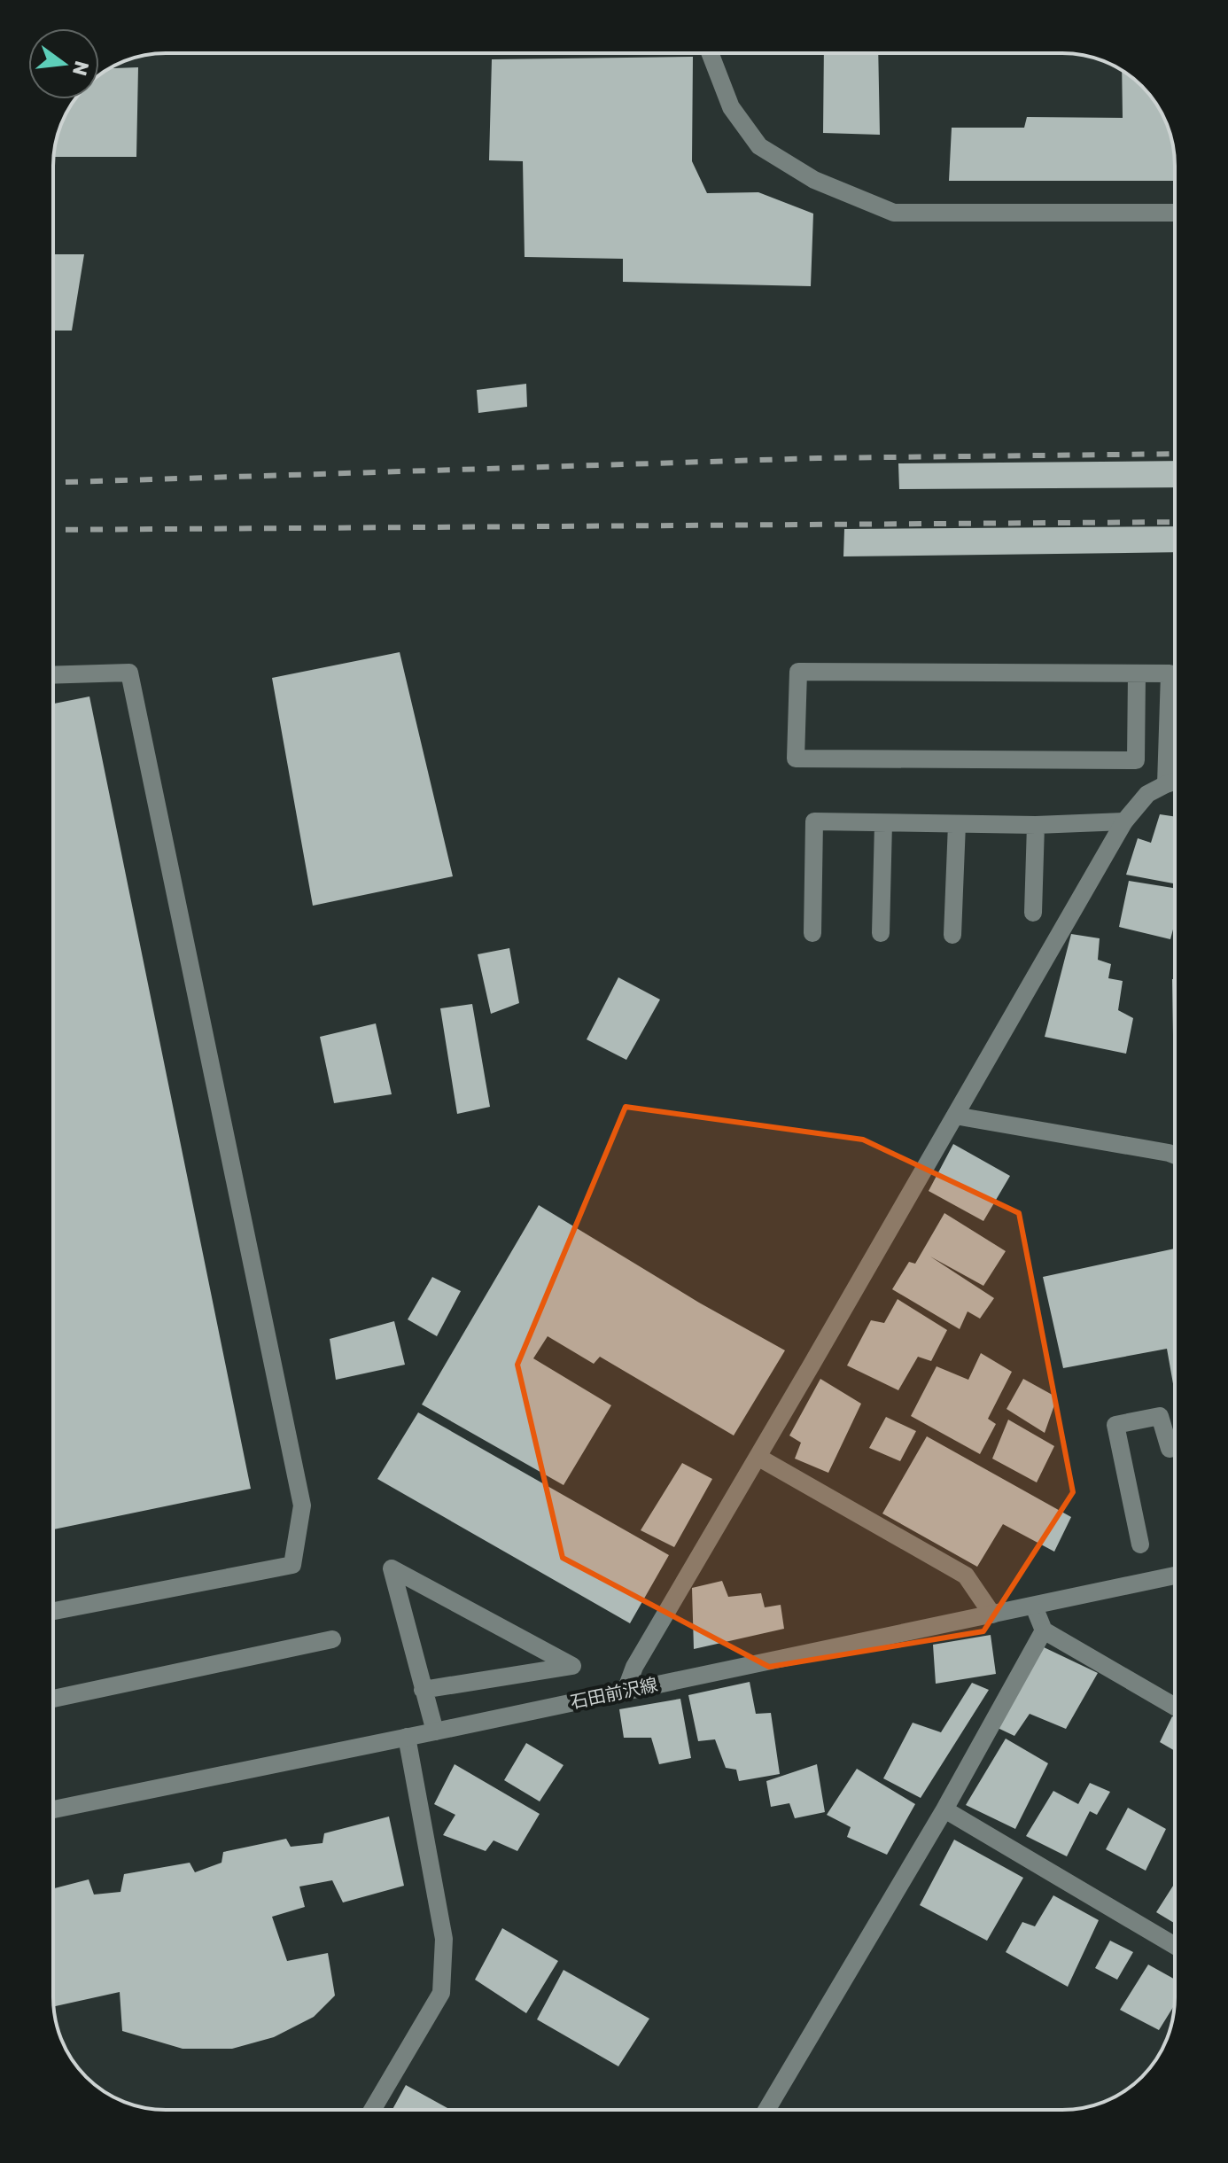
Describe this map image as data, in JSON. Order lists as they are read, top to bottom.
{
  "streets": {
    "street": ["石田前沢線"]
  },
  "north": "right"
}
